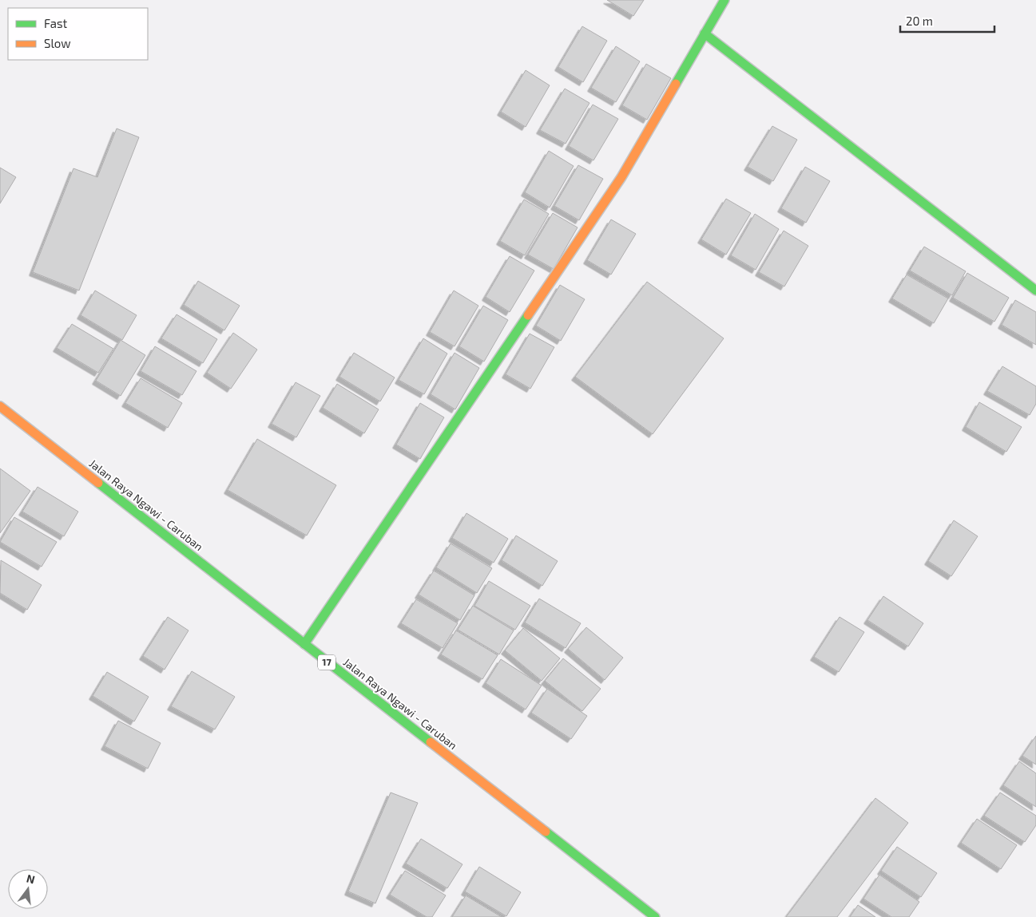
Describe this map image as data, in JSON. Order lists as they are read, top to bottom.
{
  "streets": {
    "main road": ["Jalan Raya Ngawi - Caruban", "17"]
  },
  "legend": ["Fast", "Slow"],
  "scale_bar": "20 m",
  "north": "top"
}
